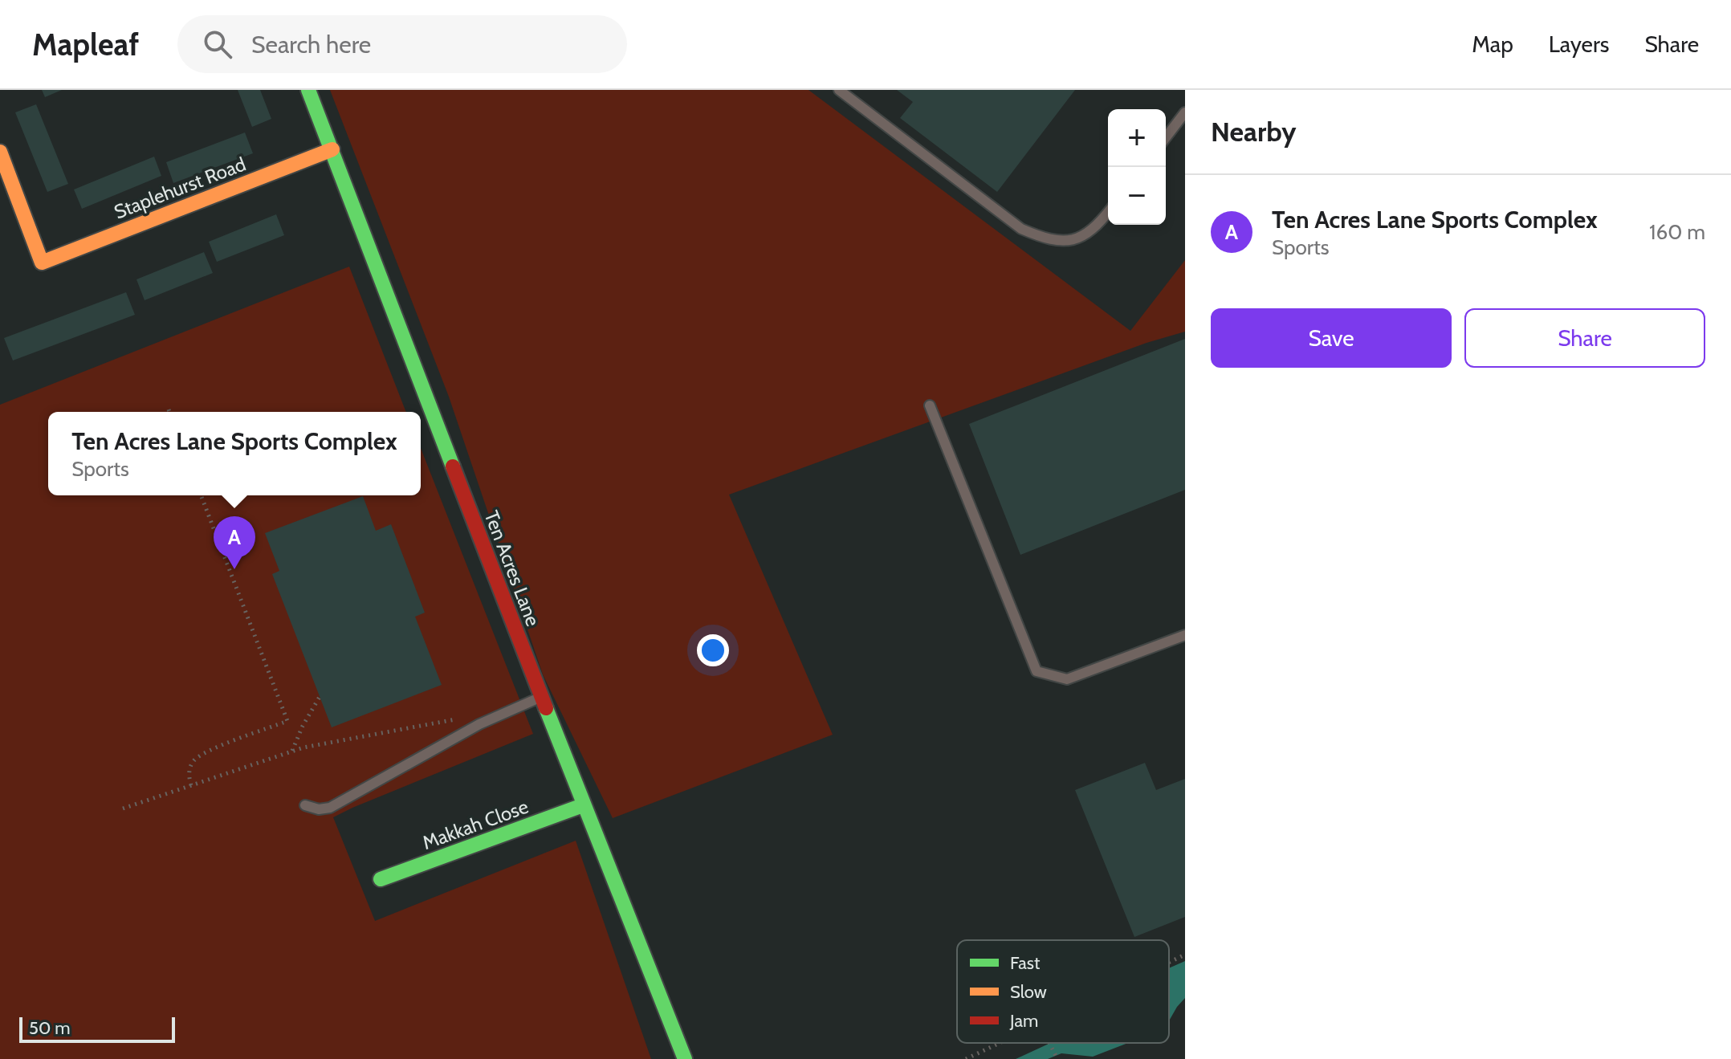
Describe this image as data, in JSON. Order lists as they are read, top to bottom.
{
  "streets": {
    "street": ["Staplehurst Road", "Ten Acres Lane", "Makkah Close"]
  },
  "crossings": [
    ["Staplehurst Road", "Ten Acres Lane"],
    ["Ten Acres Lane", "Makkah Close"]
  ],
  "legend": ["Fast", "Slow", "Jam"],
  "scale_bar": "50 m",
  "page": {
    "header": "Mapleaf",
    "search": "Search here",
    "nav": ["Map", "Layers", "Share"],
    "heading": "Nearby",
    "map_buttons": ["+", "−"],
    "list": [
      {
        "mark": "A",
        "name": "Ten Acres Lane Sports Complex",
        "note": "Sports",
        "value": "160 m"
      }
    ],
    "buttons": ["Save", "Share"],
    "popup": ["Ten Acres Lane Sports Complex", "Sports"],
    "pins": "A",
    "scale": "50 m"
  }
}
